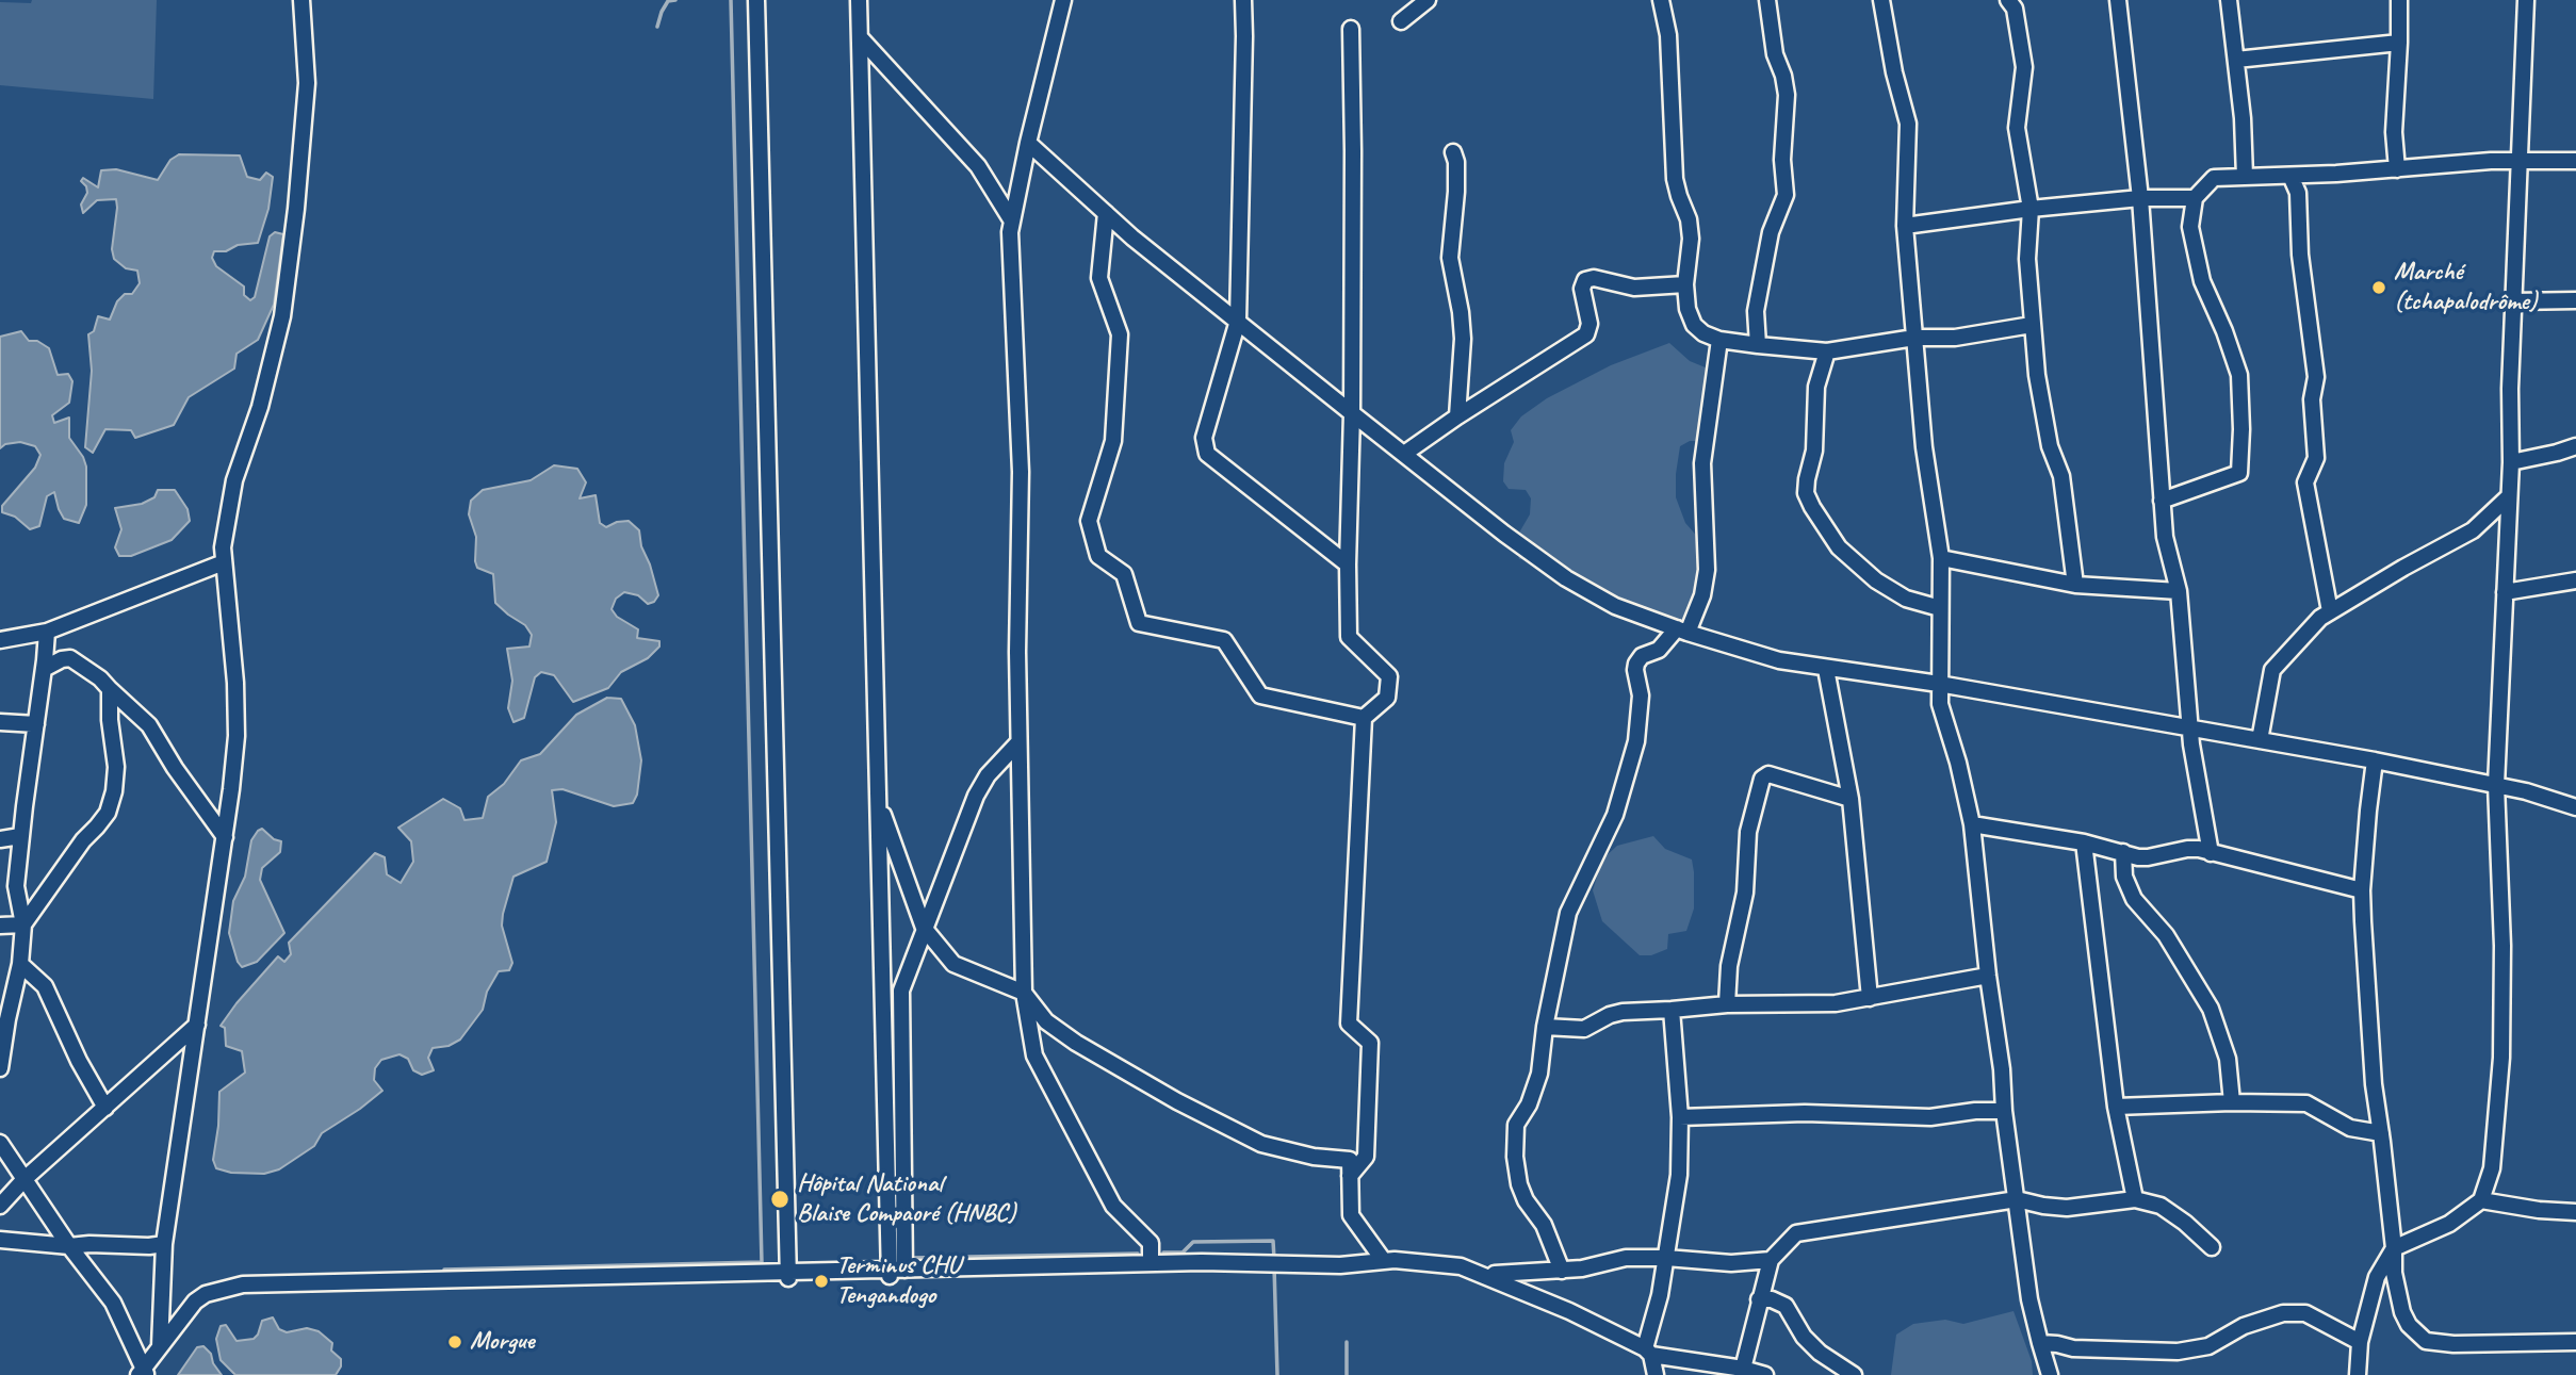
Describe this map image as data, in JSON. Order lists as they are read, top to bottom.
{
  "places": [
    "Marché (tchapalodrôme)",
    "Hôpital National Blaise Compaoré (HNBC)",
    "Terminus CHU Tengandogo",
    "Morgue"
  ]
}
